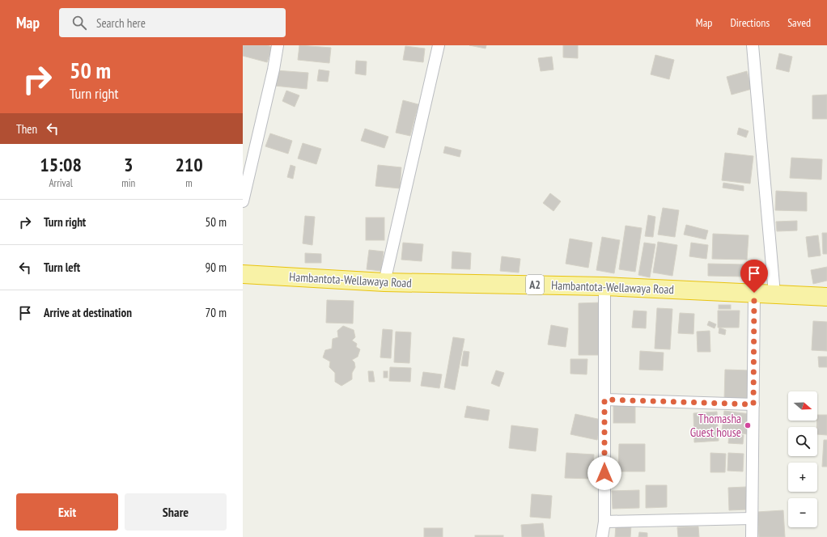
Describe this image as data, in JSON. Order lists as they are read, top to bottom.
{
  "streets": {
    "highway": ["Hambantota-Wellawaya Road", "A2"]
  },
  "places": ["Thomasha Guest house"],
  "north": "right",
  "page": {
    "header": "Map",
    "search": "Search here",
    "nav": ["Map", "Directions", "Saved"],
    "turn": ["50 m", "Turn right"],
    "then": "Then",
    "eta": [
      "15:08",
      "Arrival",
      "3",
      "min",
      "210",
      "m"
    ],
    "list": [
      {
        "name": "Turn right",
        "value": "50 m"
      },
      {
        "name": "Turn left",
        "value": "90 m"
      },
      {
        "name": "Arrive at destination",
        "value": "70 m"
      }
    ],
    "map_buttons": ["+", "−"],
    "buttons": ["Exit", "Share"]
  }
}
